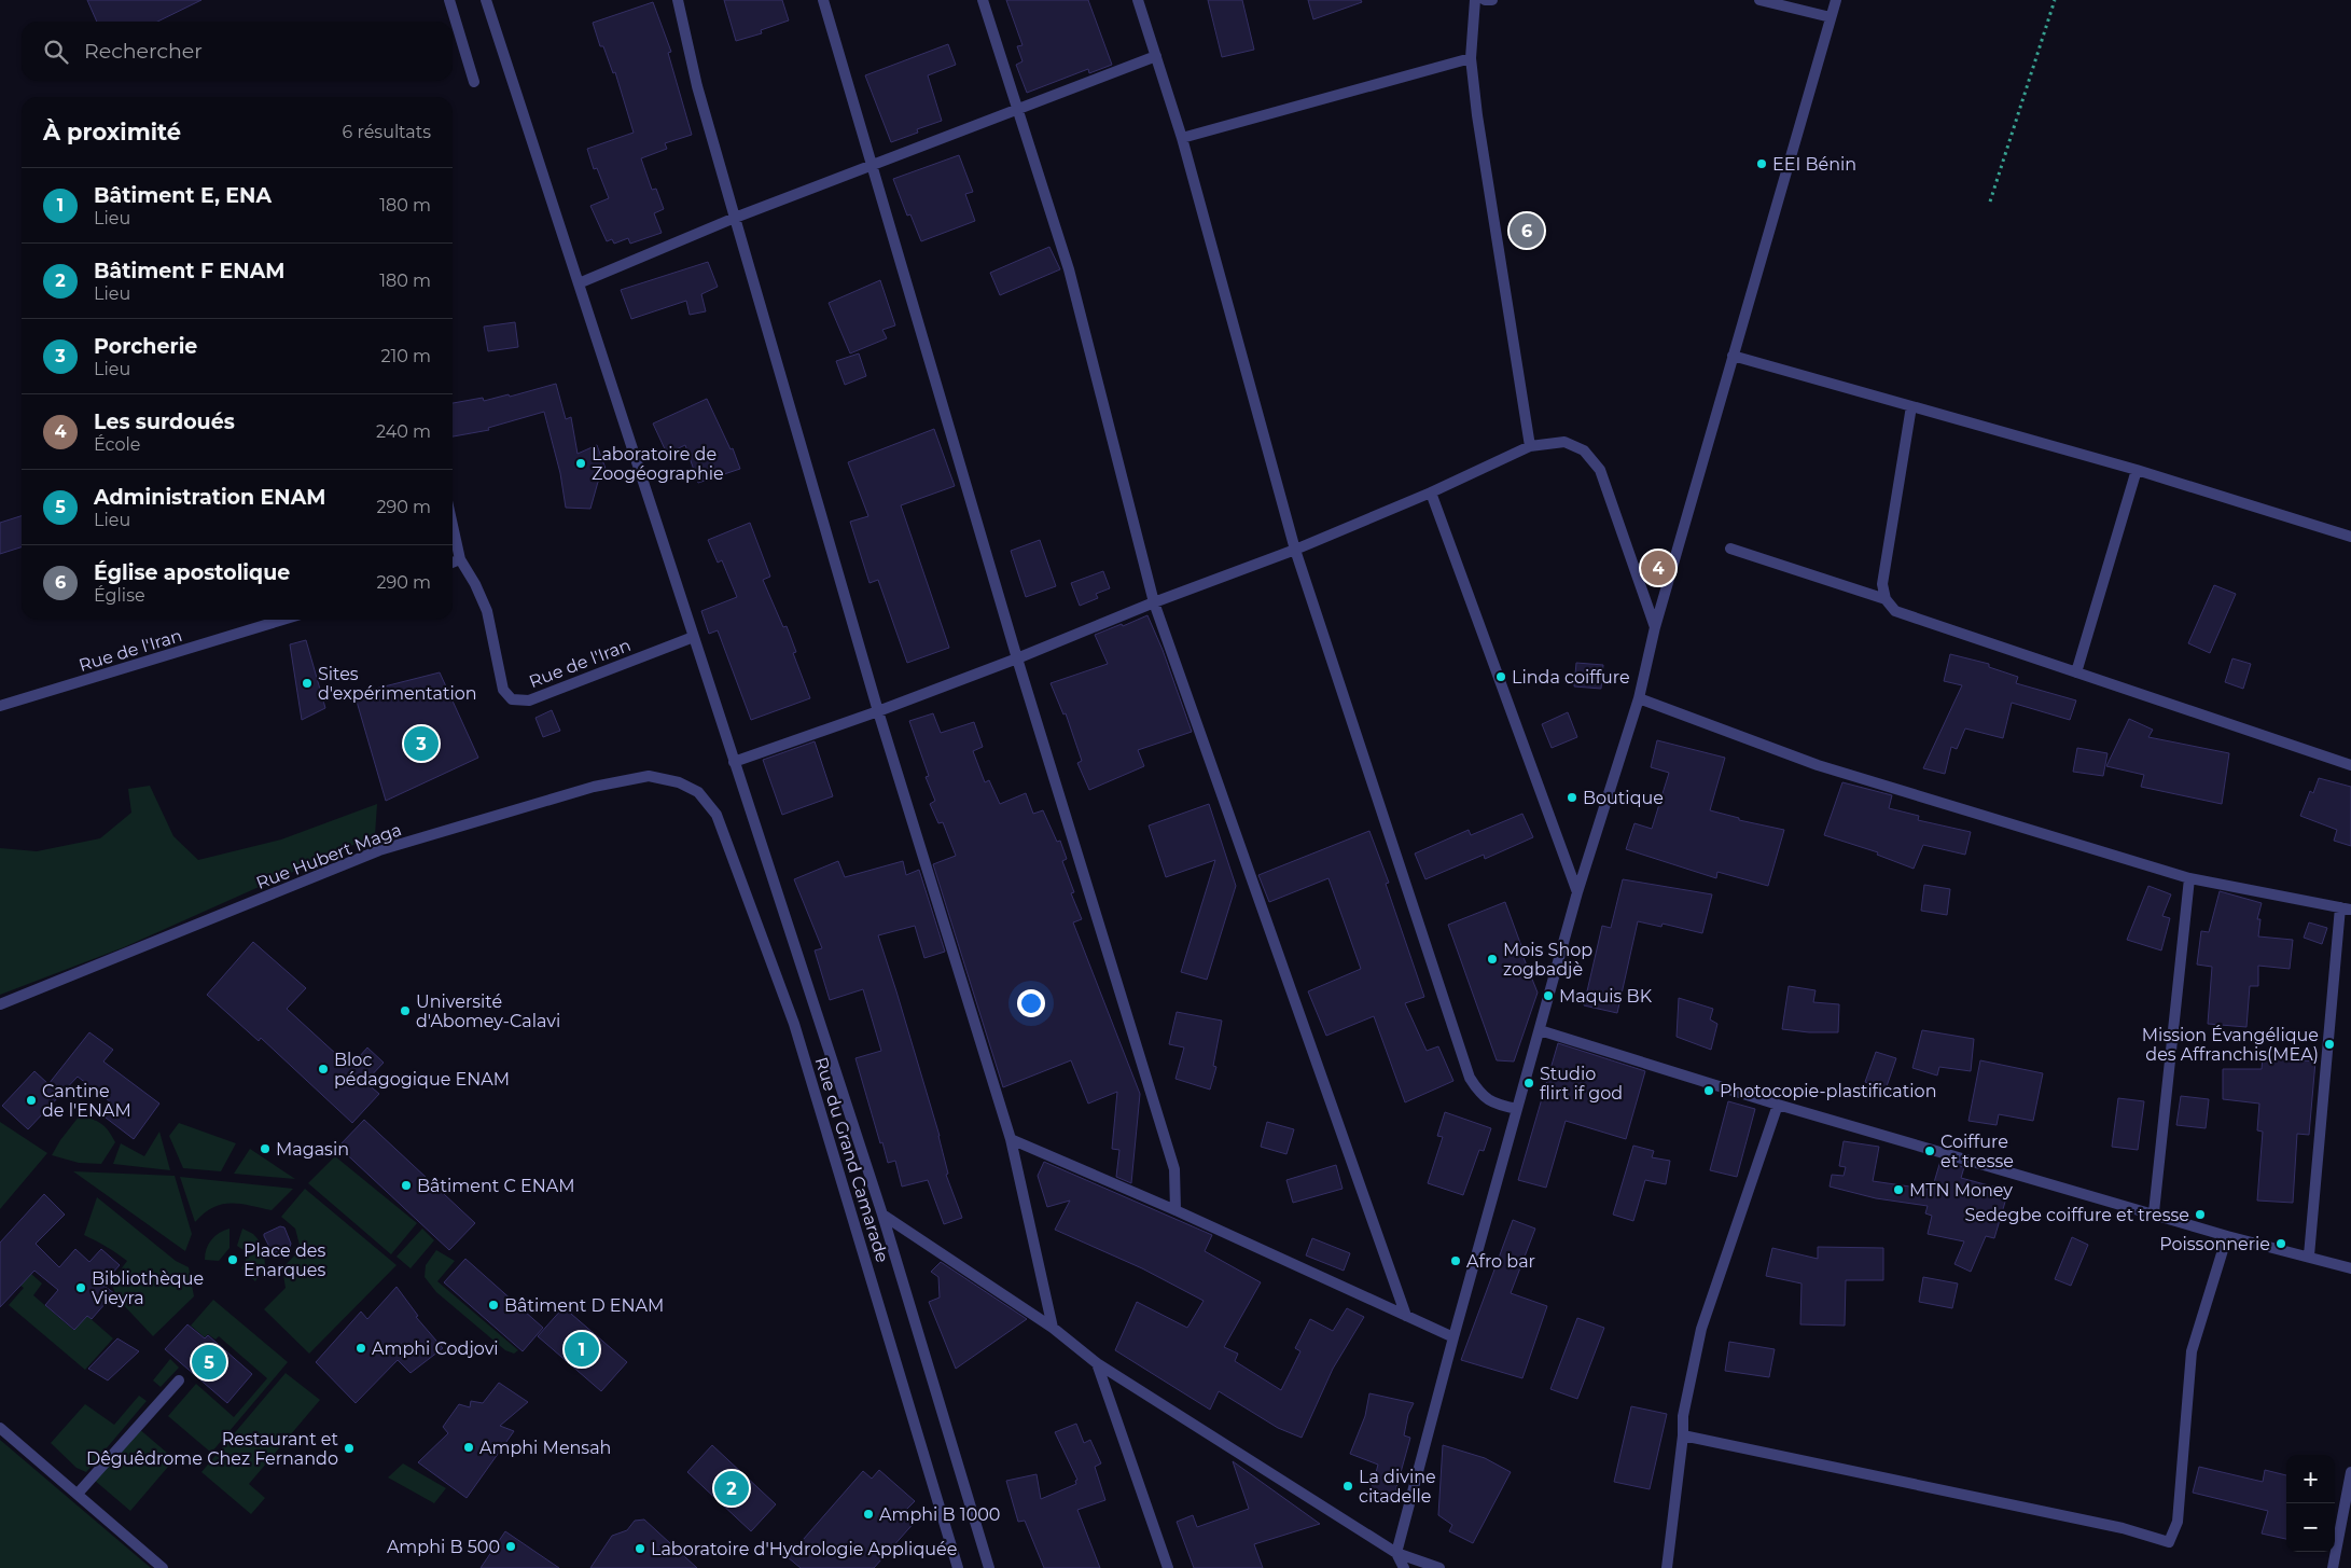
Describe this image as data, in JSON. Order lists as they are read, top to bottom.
{
  "streets": {
    "street": ["Rue de l'Iran", "Rue Hubert Maga", "Rue du Grand Camarade"]
  },
  "crossings": [
    ["Rue Hubert Maga", "Rue du Grand Camarade"]
  ],
  "places": [
    "EEI Bénin",
    "Laboratoire de Zoogéographie",
    "Linda coiffure",
    "Sites d'expérimentation",
    "Boutique",
    "Mois Shop zogbadjè",
    "Maquis BK",
    "Université d'Abomey-Calavi",
    "Mission Évangélique des Affranchis(MEA)",
    "Bloc pédagogique ENAM",
    "Studio flirt if god",
    "Photocopie-plastification",
    "Cantine de l'ENAM",
    "Magasin",
    "Coiffure et tresse",
    "Bâtiment C ENAM",
    "MTN Money",
    "Sedegbe coiffure et tresse",
    "Poissonnerie",
    "Place des Enarques",
    "Afro bar",
    "Bibliothèque Vieyra",
    "Bâtiment D ENAM",
    "Amphi Codjovi",
    "Amphi Mensah",
    "Restaurant et Dêguêdrome Chez Fernando",
    "La divine citadelle",
    "Amphi B 1000",
    "Amphi B 500",
    "Laboratoire d'Hydrologie Appliquée"
  ],
  "page": {
    "search": "Rechercher",
    "heading": ["À proximité", "6 résultats"],
    "list": [
      {
        "mark": "1",
        "name": "Bâtiment E, ENA",
        "note": "Lieu",
        "value": "180 m"
      },
      {
        "mark": "2",
        "name": "Bâtiment F ENAM",
        "note": "Lieu",
        "value": "180 m"
      },
      {
        "mark": "3",
        "name": "Porcherie",
        "note": "Lieu",
        "value": "210 m"
      },
      {
        "mark": "4",
        "name": "Les surdoués",
        "note": "École",
        "value": "240 m"
      },
      {
        "mark": "5",
        "name": "Administration ENAM",
        "note": "Lieu",
        "value": "290 m"
      },
      {
        "mark": "6",
        "name": "Église apostolique",
        "note": "Église",
        "value": "290 m"
      }
    ],
    "pins": [
      "6",
      "4",
      "3",
      "1",
      "5",
      "2"
    ],
    "map_buttons": ["+", "−"]
  }
}
